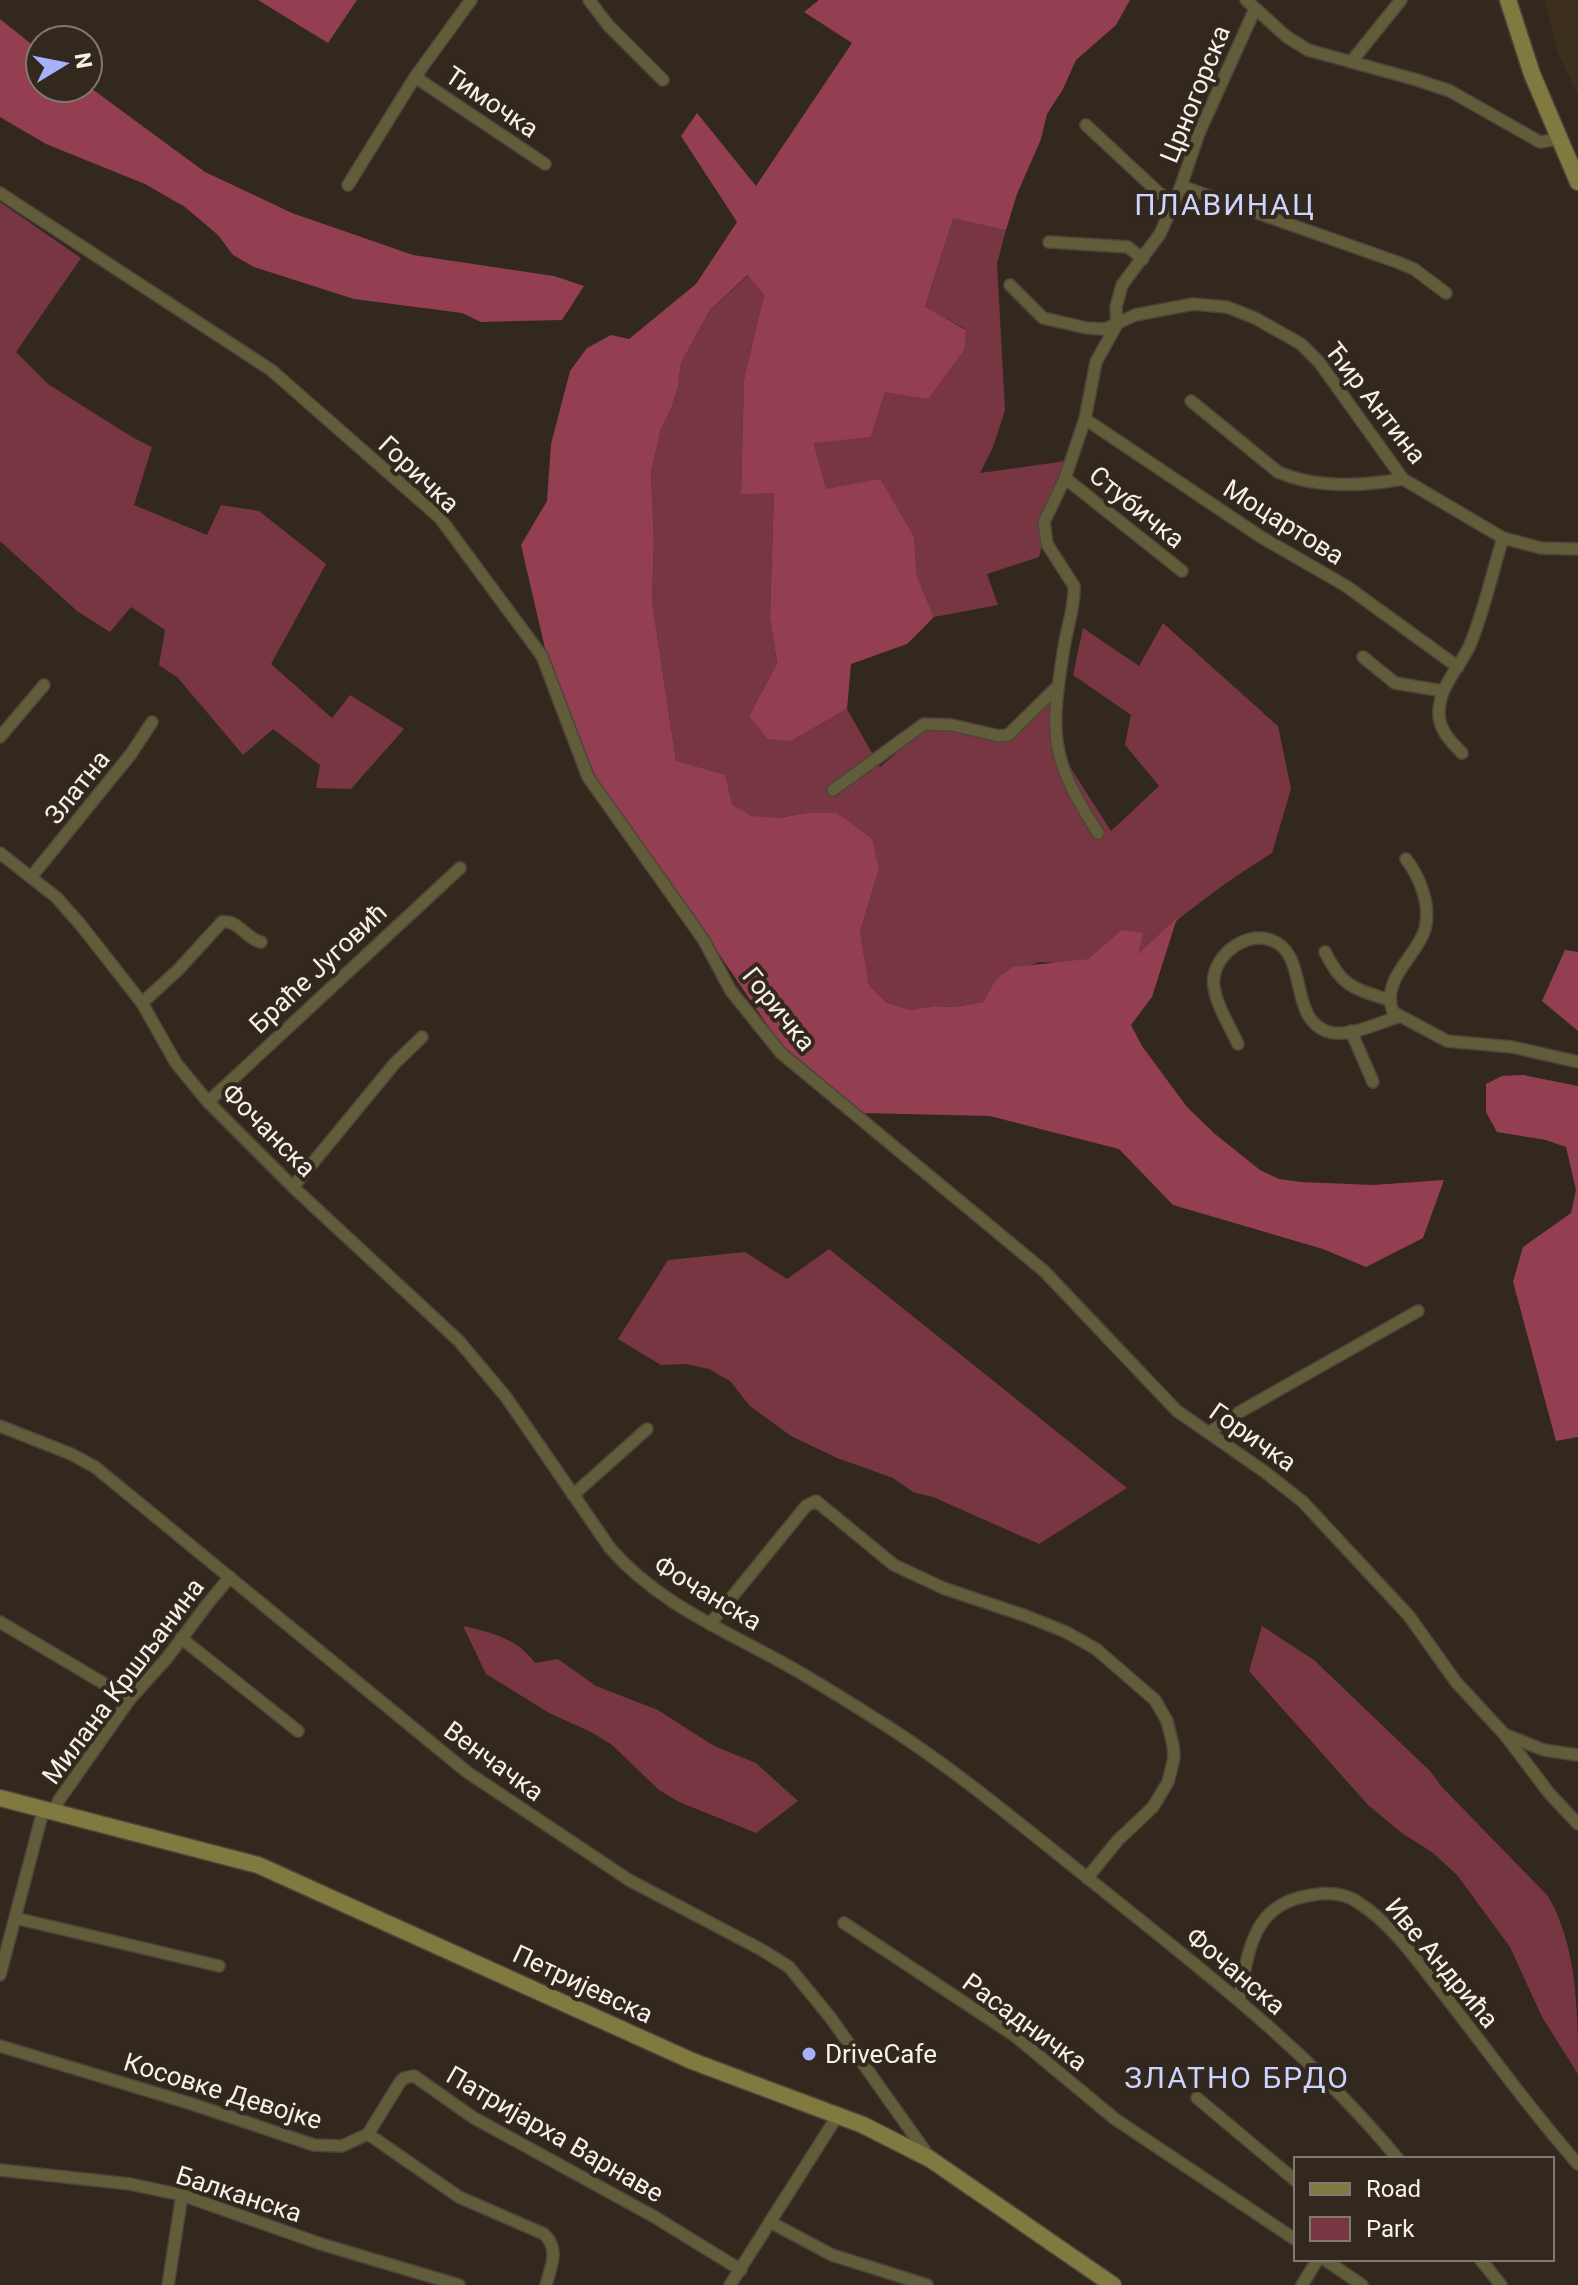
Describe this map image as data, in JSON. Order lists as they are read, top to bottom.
{
  "streets": {
    "main road": ["Петријевска"],
    "street": [
      "Црногорска",
      "Тимочка",
      "Ћир Антина",
      "Горичка",
      "Стубичка",
      "Моцартова",
      "Златна",
      "Браће Југовић",
      "Фочанска",
      "Милана Кршљанина",
      "Венчачка",
      "Иве Андрића",
      "Расадничка",
      "Косовке Девојке",
      "Патријарха Варнаве",
      "Балканска"
    ]
  },
  "crossings": [
    ["Црногорска", "Ћир Антина"],
    ["Црногорска", "Стубичка"],
    ["Црногорска", "Моцартова"],
    ["Златна", "Фочанска"],
    ["Браће Југовић", "Фочанска"],
    ["Фочанска", "Иве Андрића"],
    ["Милана Кршљанина", "Венчачка"],
    ["Милана Кршљанина", "Петријевска"],
    ["Венчачка", "Петријевска"],
    ["Косовке Девојке", "Патријарха Варнаве"]
  ],
  "districts": ["ПЛАВИНАЦ", "ЗЛАТНО БРДО"],
  "places": ["DriveCafe"],
  "legend": ["Road", "Park"],
  "north": "right"
}
